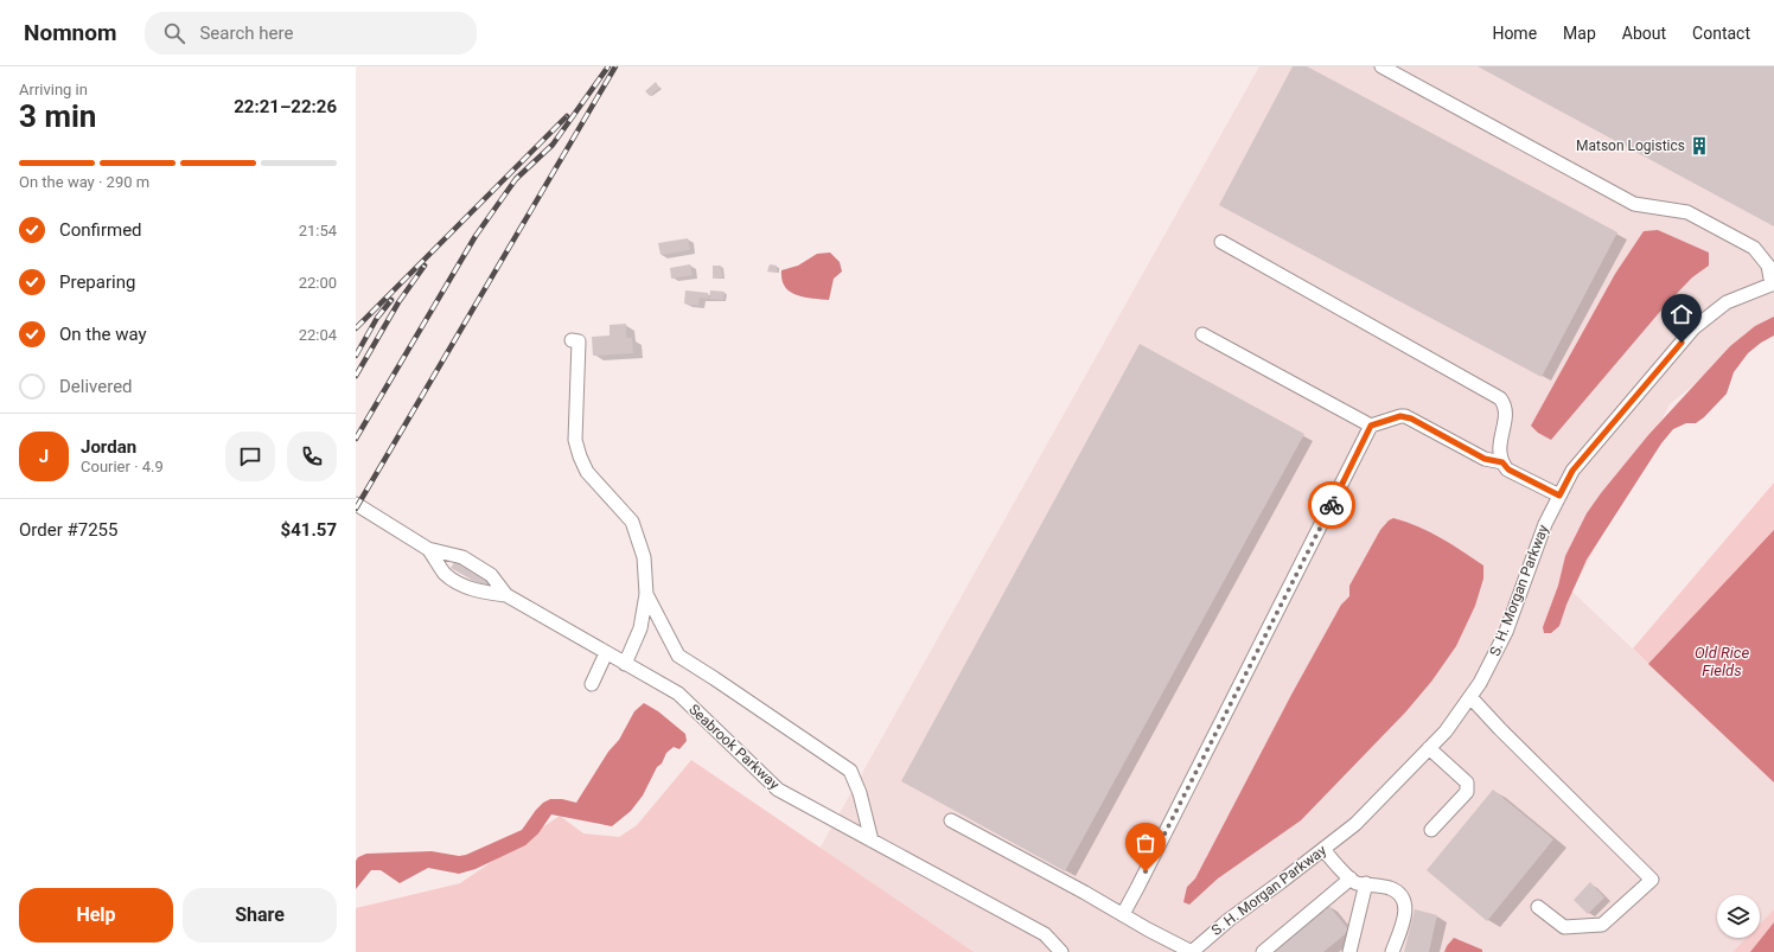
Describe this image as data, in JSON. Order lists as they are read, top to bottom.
{
  "streets": {
    "street": ["S. H. Morgan Parkway", "Seabrook Parkway"]
  },
  "water": ["Old Rice Fields"],
  "places": {
    "building": ["Matson Logistics"]
  },
  "page": {
    "header": "Nomnom",
    "search": "Search here",
    "nav": [
      "Home",
      "Map",
      "About",
      "Contact"
    ],
    "heading": ["3 min", "Arriving in", "22:21–22:26"],
    "panel": [
      "Jordan",
      "Courier · 4.9",
      "Order #7255",
      "$41.57"
    ],
    "bar": "On the way · 290 m",
    "list": [
      ["Confirmed", "21:54"],
      ["Preparing", "22:00"],
      ["On the way", "22:04"],
      "Delivered"
    ],
    "round": "J",
    "buttons": ["Help", "Share"]
  }
}
